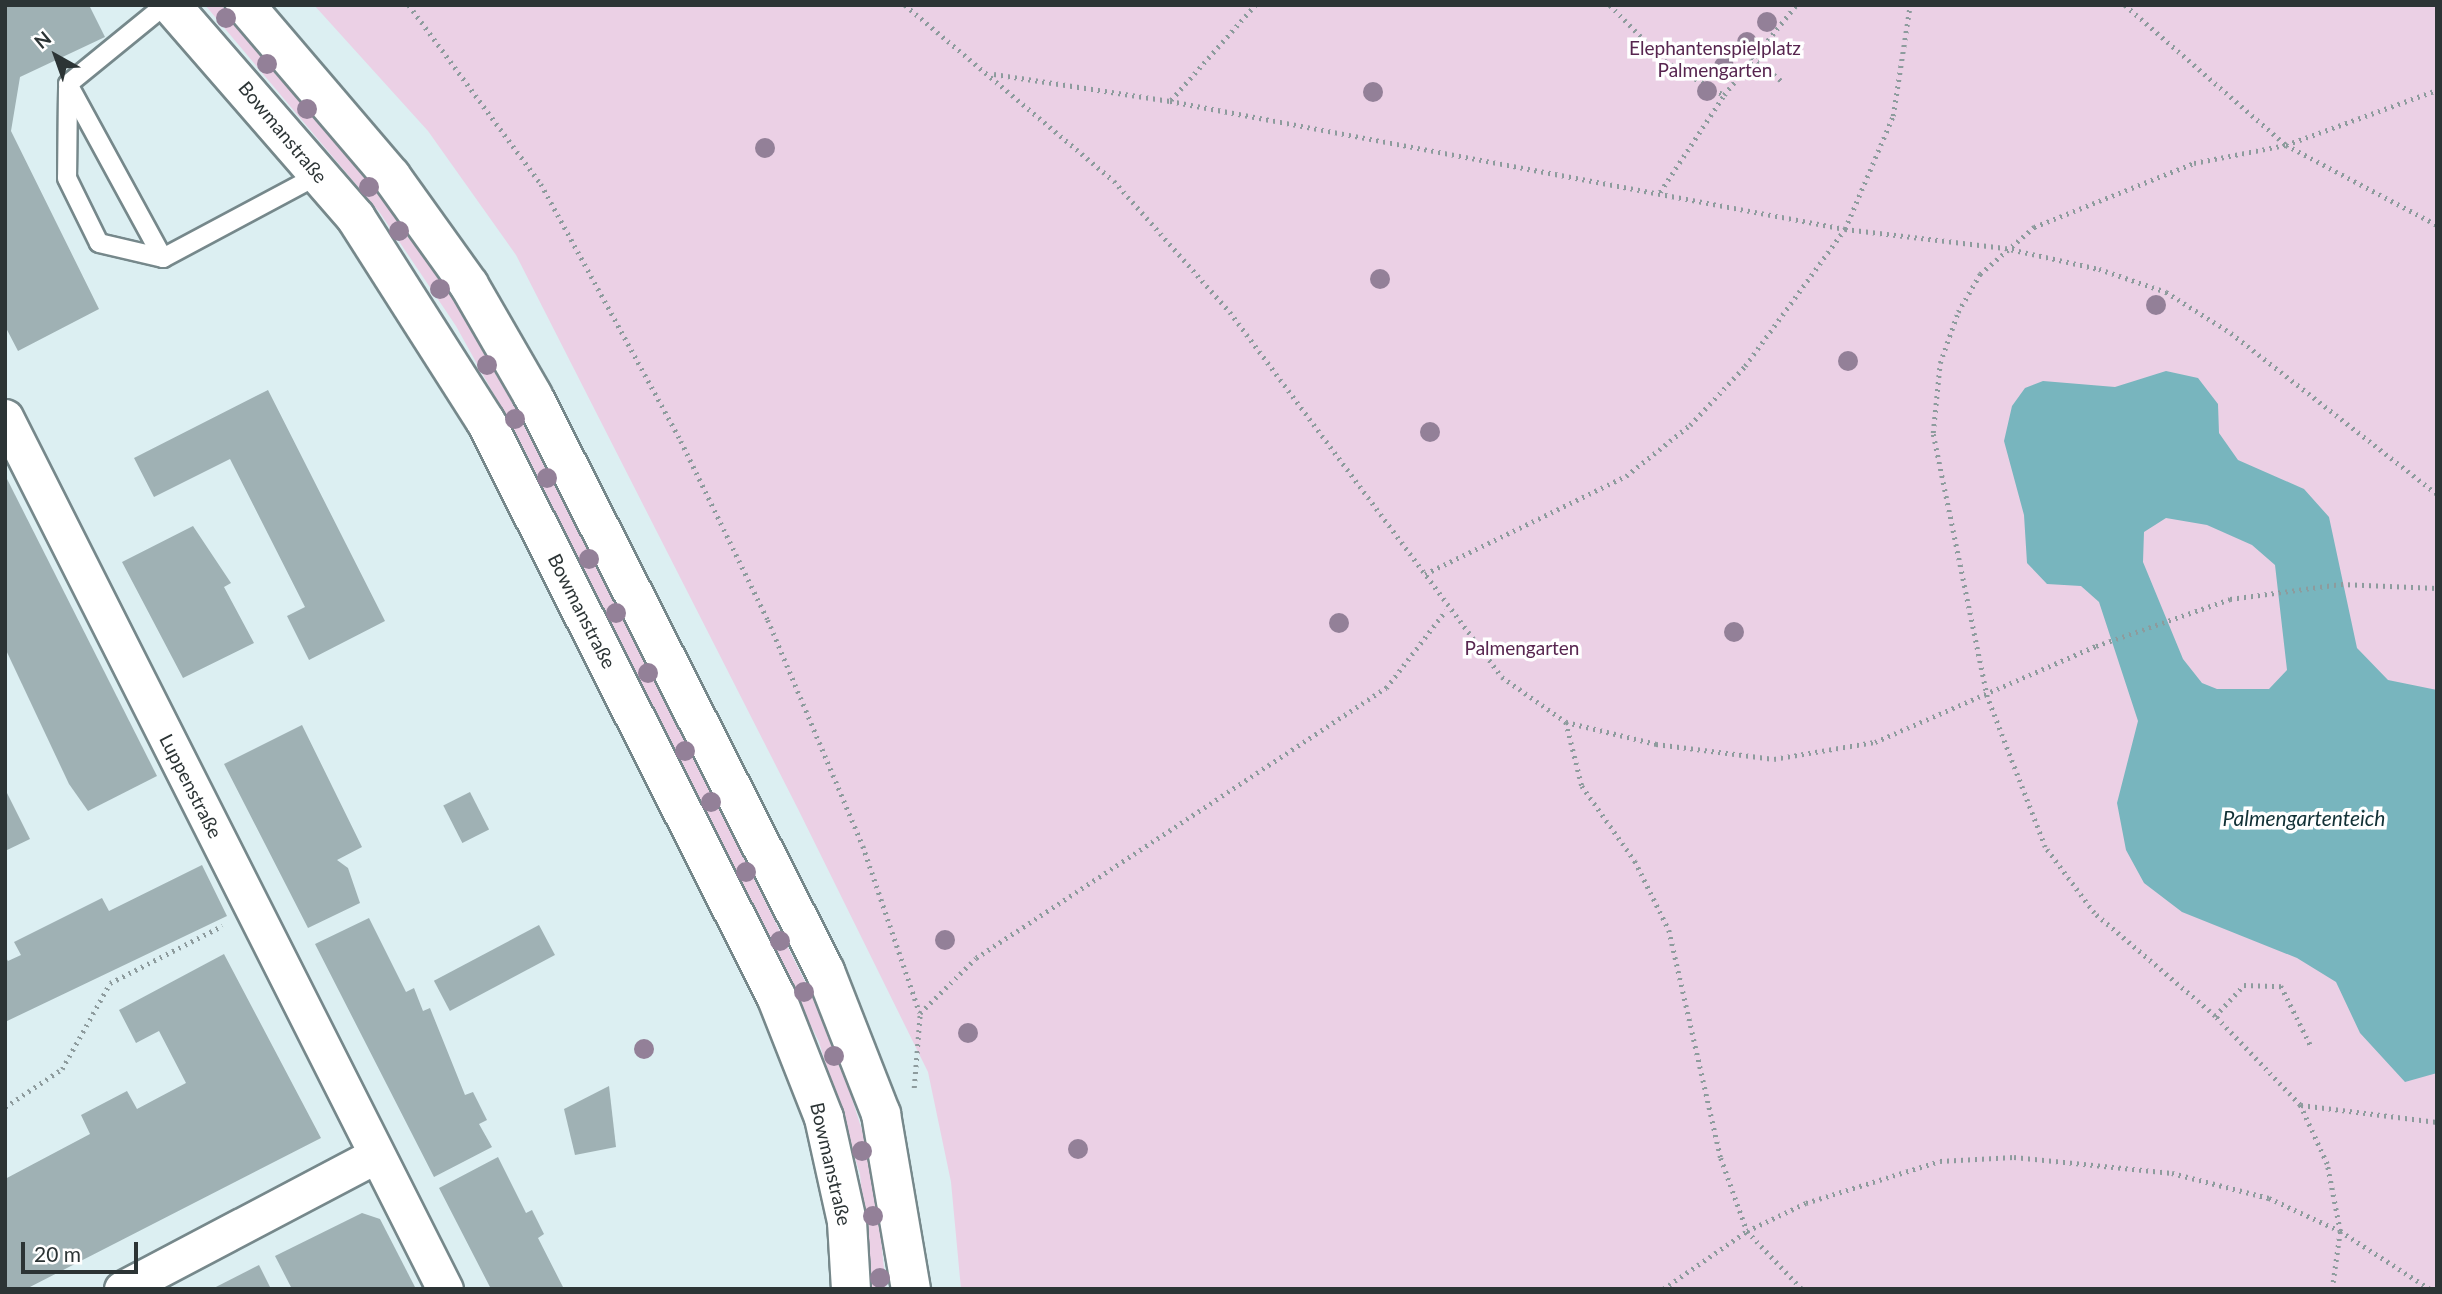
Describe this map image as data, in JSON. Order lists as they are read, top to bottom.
{
  "streets": {
    "main road": ["Bowmanstraße"],
    "street": ["Luppenstraße"]
  },
  "water": ["Palmengartenteich"],
  "parks": ["Elephantenspielplatz Palmengarten", "Palmengarten"],
  "scale_bar": "20 m",
  "north": "top left"
}
